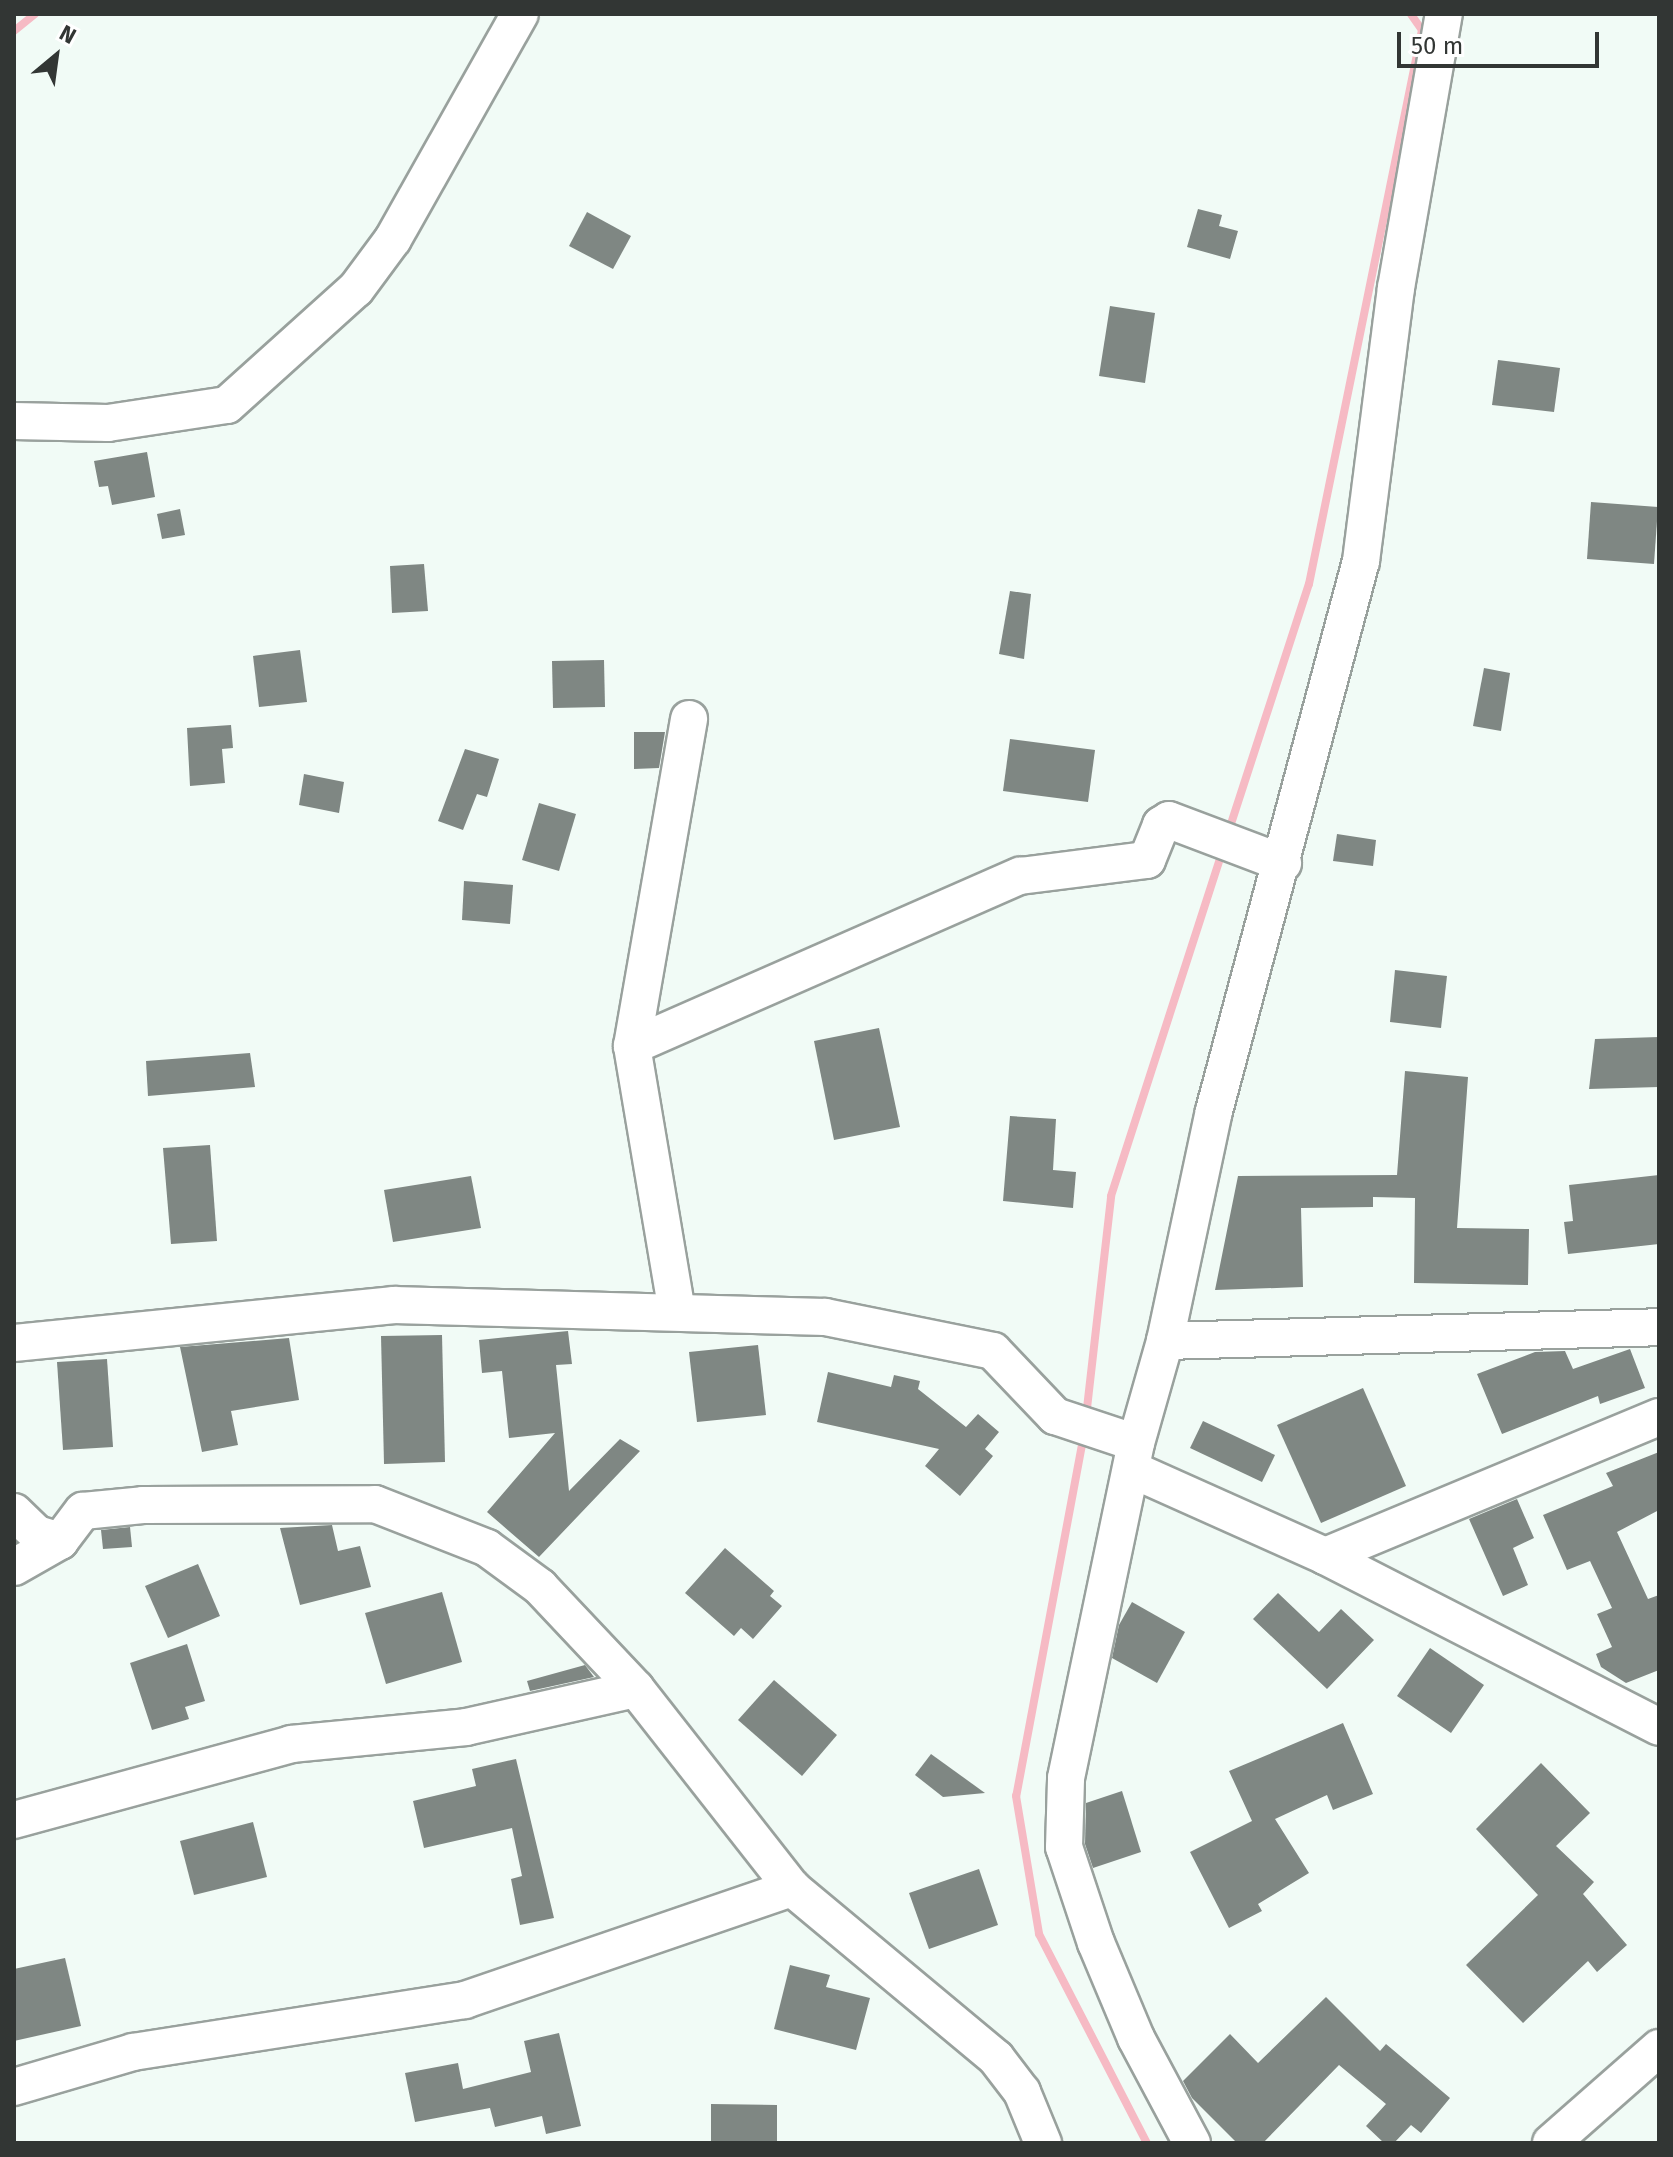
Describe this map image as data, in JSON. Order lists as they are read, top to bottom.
{
  "scale_bar": "50 m",
  "north": "top right"
}
